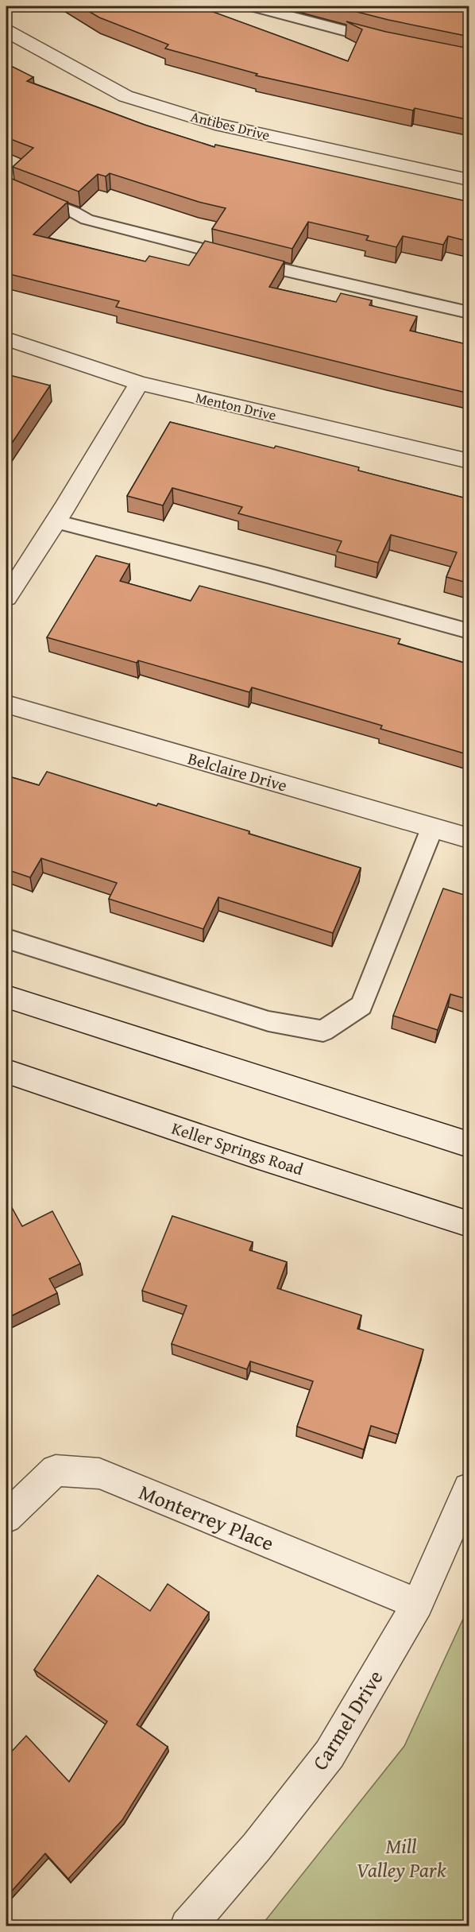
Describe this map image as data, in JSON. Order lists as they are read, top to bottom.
{
  "streets": {
    "street": [
      "Antibes Drive",
      "Menton Drive",
      "Belclaire Drive",
      "Keller Springs Road",
      "Monterrey Place",
      "Carmel Drive"
    ]
  },
  "crossings": [
    ["Monterrey Place", "Carmel Drive"]
  ],
  "parks": ["Mill Valley Park"]
}
